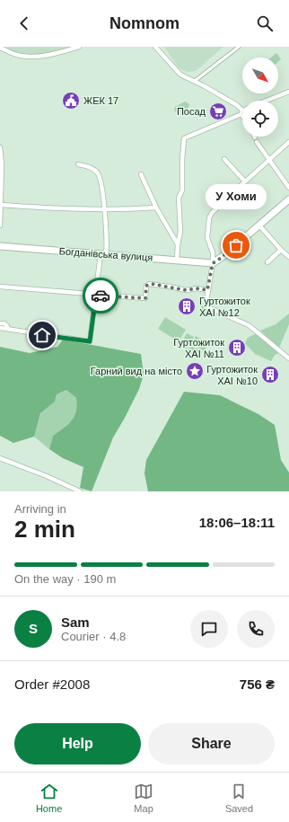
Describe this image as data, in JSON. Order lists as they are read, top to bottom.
{
  "streets": {
    "main road": ["Богданівська вулиця"]
  },
  "places": {
    "public building": ["ЖЕК 17"],
    "supermarket": ["Посад"],
    "other": ["У Хоми"],
    "building": ["Гуртожиток ХАІ №12", "Гуртожиток ХАІ №11", "Гуртожиток ХАІ №10"],
    "place": ["Гарний вид на місто"]
  },
  "north": "bottom right",
  "page": {
    "header": "Nomnom",
    "bubble": "У Хоми",
    "heading": ["2 min", "Arriving in", "18:06–18:11"],
    "panel": [
      "Sam",
      "Courier · 4.8",
      "Order #2008",
      "756 ₴"
    ],
    "bar": "On the way · 190 m",
    "round": "S",
    "buttons": ["Help", "Share"],
    "tabs": ["Home", "Map", "Saved"]
  }
}
